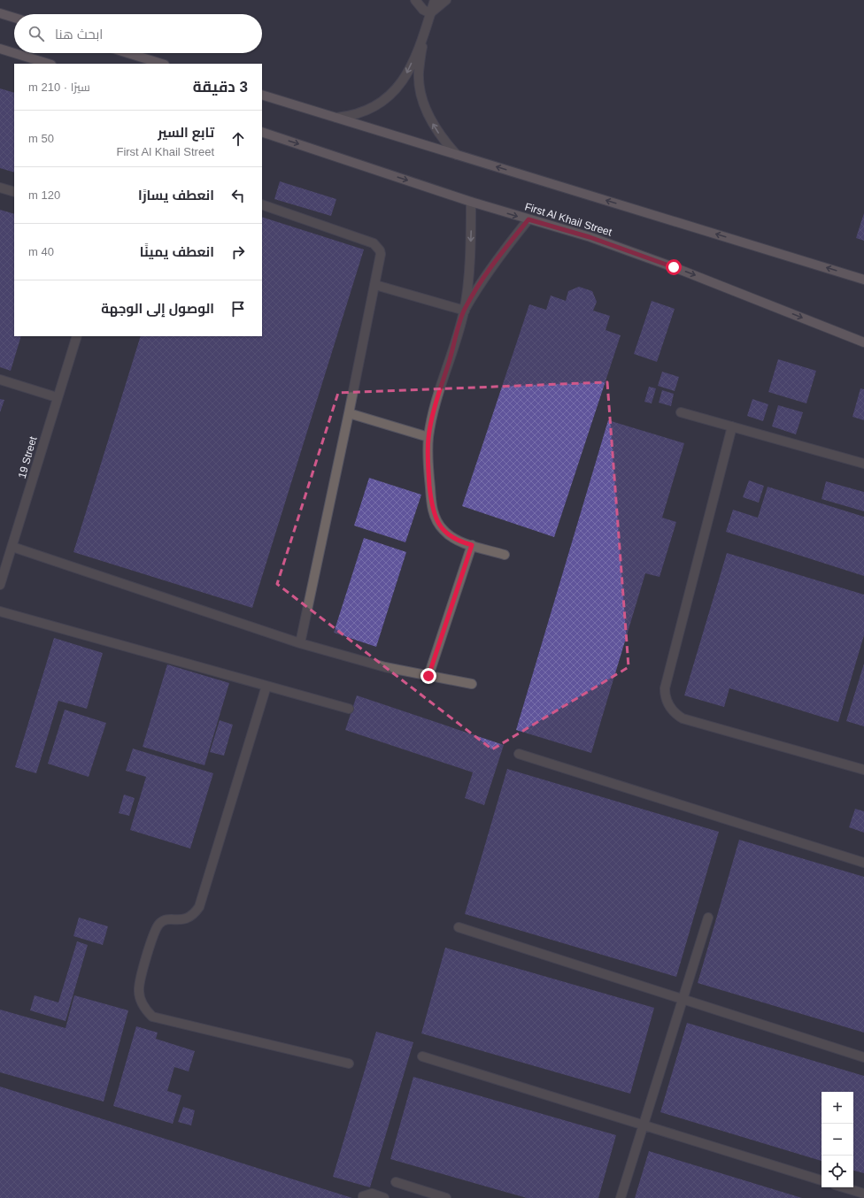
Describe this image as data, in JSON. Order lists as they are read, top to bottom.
{
  "streets": {
    "main road": ["First Al Khail Street"],
    "street": ["19 Street"]
  },
  "page": {
    "search": "ابحث هنا",
    "heading": ["3 دقيقة", "سيرًا · 210 m"],
    "list": [
      ["تابع السير", "First Al Khail Street", "50 m"],
      ["انعطف يسارًا", "120 m"],
      ["انعطف يمينًا", "40 m"],
      "الوصول إلى الوجهة"
    ],
    "map_buttons": ["+", "−"]
  }
}
